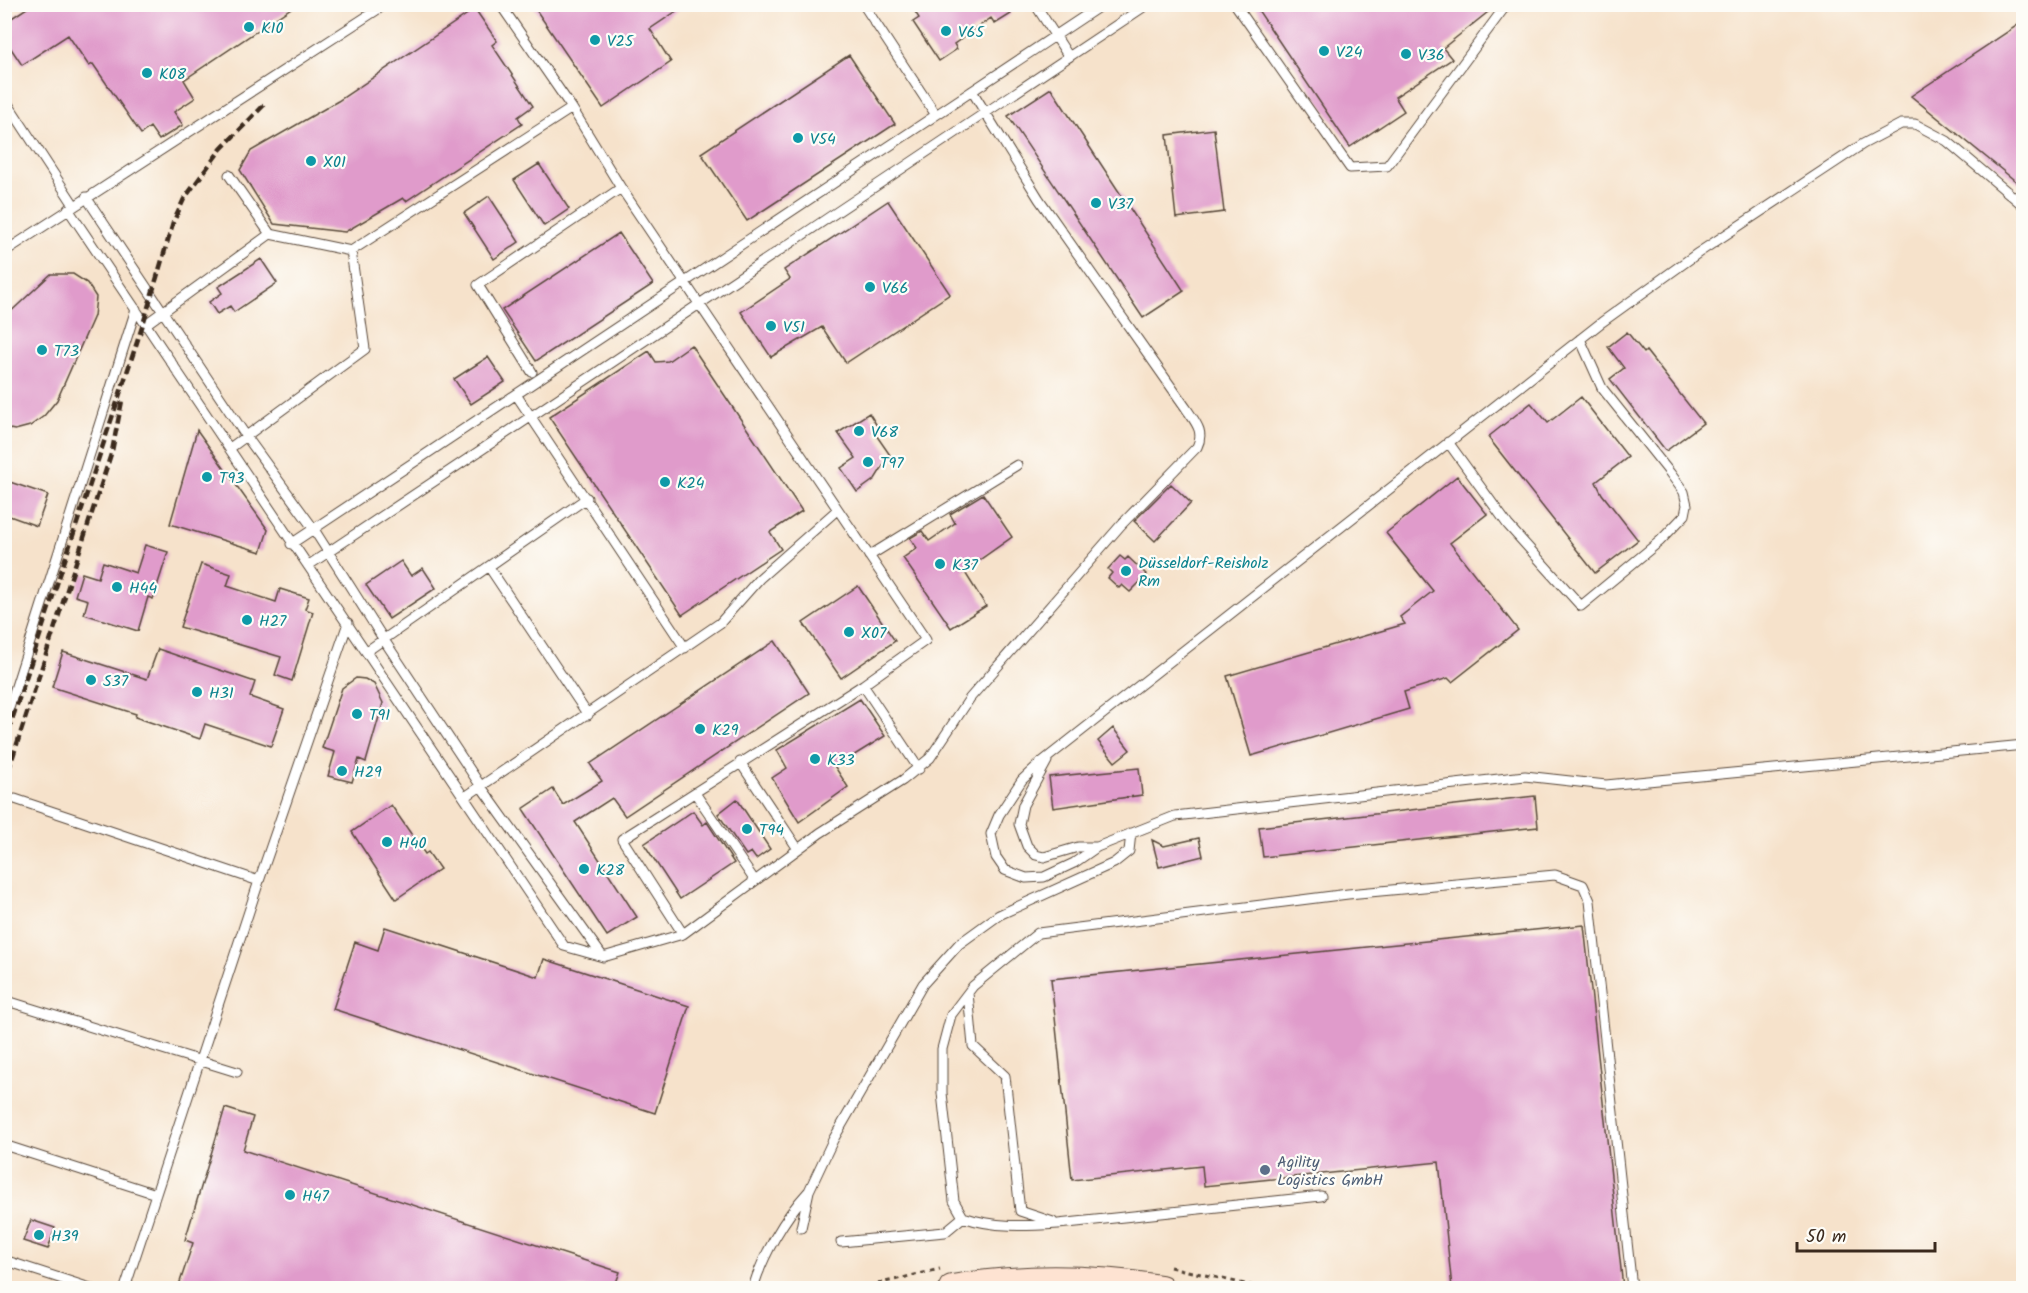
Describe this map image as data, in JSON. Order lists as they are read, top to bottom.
{
  "places": [
    "K10",
    "V65",
    "V25",
    "V24",
    "V36",
    "K08",
    "V54",
    "X01",
    "V37",
    "V66",
    "V51",
    "T73",
    "V68",
    "T97",
    "T93",
    "K24",
    "K37",
    "Düsseldorf-Reisholz Rm",
    "H44",
    "H27",
    "X07",
    "S37",
    "H31",
    "T91",
    "K29",
    "K33",
    "H29",
    "T94",
    "H40",
    "K28",
    "Agility Logistics GmbH",
    "H47",
    "H39"
  ],
  "scale_bar": "50 m"
}
